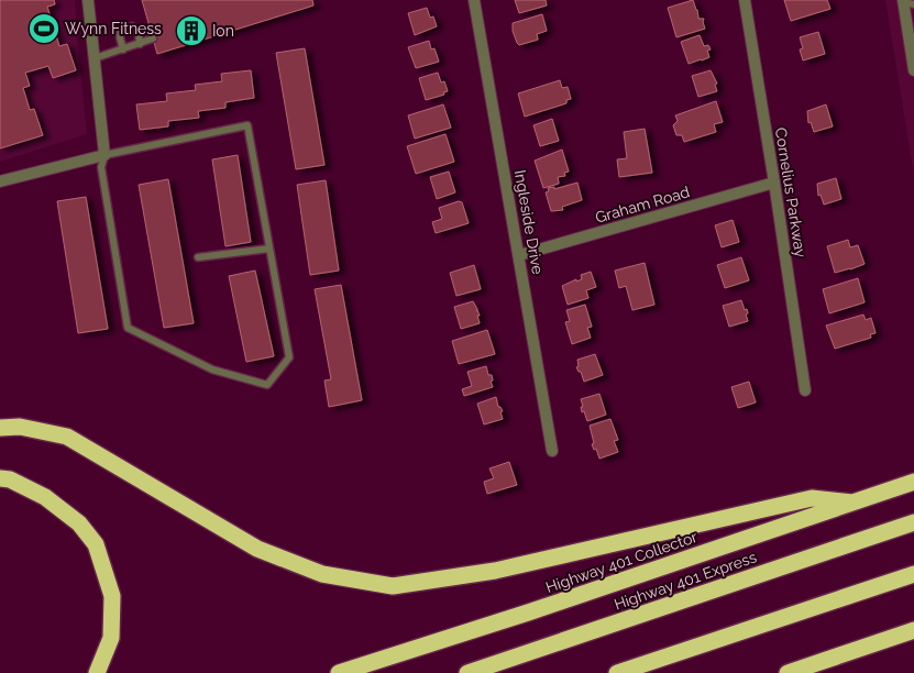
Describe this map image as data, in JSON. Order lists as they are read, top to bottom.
{
  "streets": {
    "highway": ["Highway 401 Collector", "Highway 401 Express"],
    "street": ["Cornelius Parkway", "Graham Road", "Ingleside Drive"]
  },
  "crossings": [
    ["Cornelius Parkway", "Graham Road"],
    ["Graham Road", "Ingleside Drive"]
  ],
  "places": {
    "sports": ["Wynn Fitness"],
    "building": ["Ion"]
  }
}
